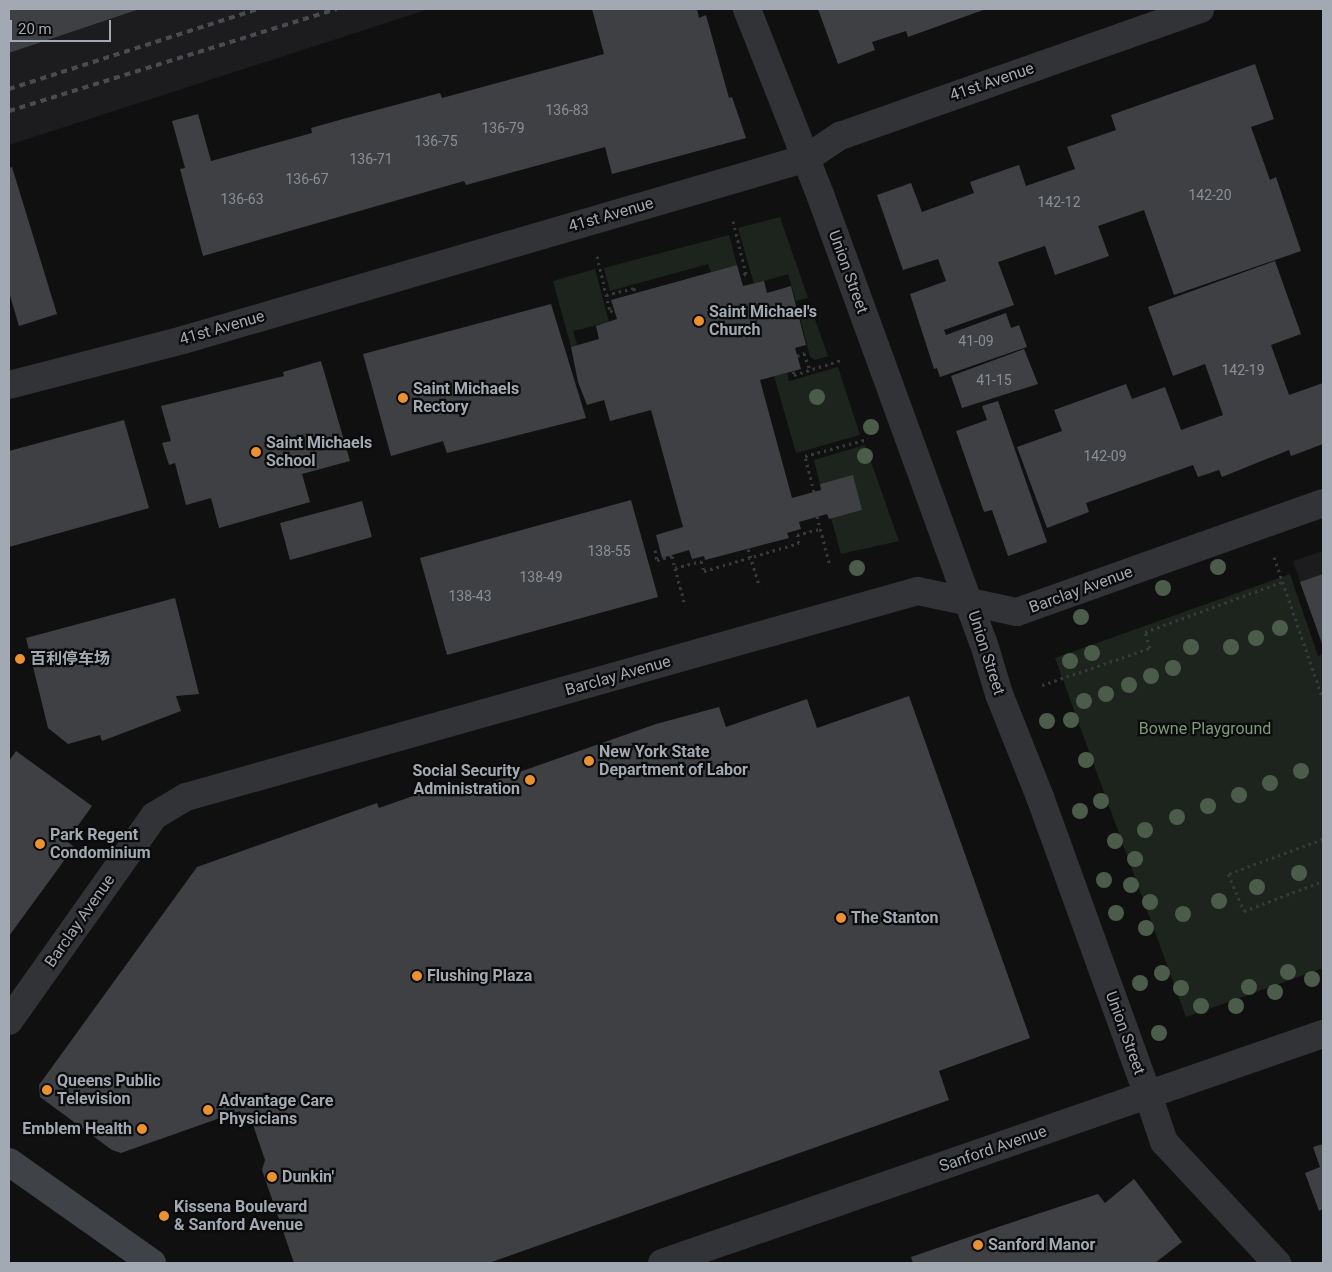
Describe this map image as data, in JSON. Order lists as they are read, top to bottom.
{
  "streets": {
    "street": [
      "41st Avenue",
      "Union Street",
      "Barclay Avenue",
      "Sanford Avenue"
    ]
  },
  "crossings": [
    ["41st Avenue", "Union Street"],
    ["Union Street", "Barclay Avenue"],
    ["Union Street", "Sanford Avenue"]
  ],
  "parks": ["Bowne Playground"],
  "places": [
    "Saint Michael's Church",
    "Saint Michaels Rectory",
    "Saint Michaels School",
    "百利停车场",
    "New York State Department of Labor",
    "Social Security Administration",
    "Park Regent Condominium",
    "The Stanton",
    "Flushing Plaza",
    "Queens Public Television",
    "Advantage Care Physicians",
    "Emblem Health",
    "Dunkin'",
    "Kissena Boulevard & Sanford Avenue",
    "Sanford Manor"
  ],
  "house_numbers": [
    "136-83",
    "136-79",
    "136-75",
    "136-71",
    "136-67",
    "142-20",
    "136-63",
    "142-12",
    "41-09",
    "142-19",
    "41-15",
    "142-09",
    "138-55",
    "138-49",
    "138-43"
  ],
  "scale_bar": "20 m"
}
